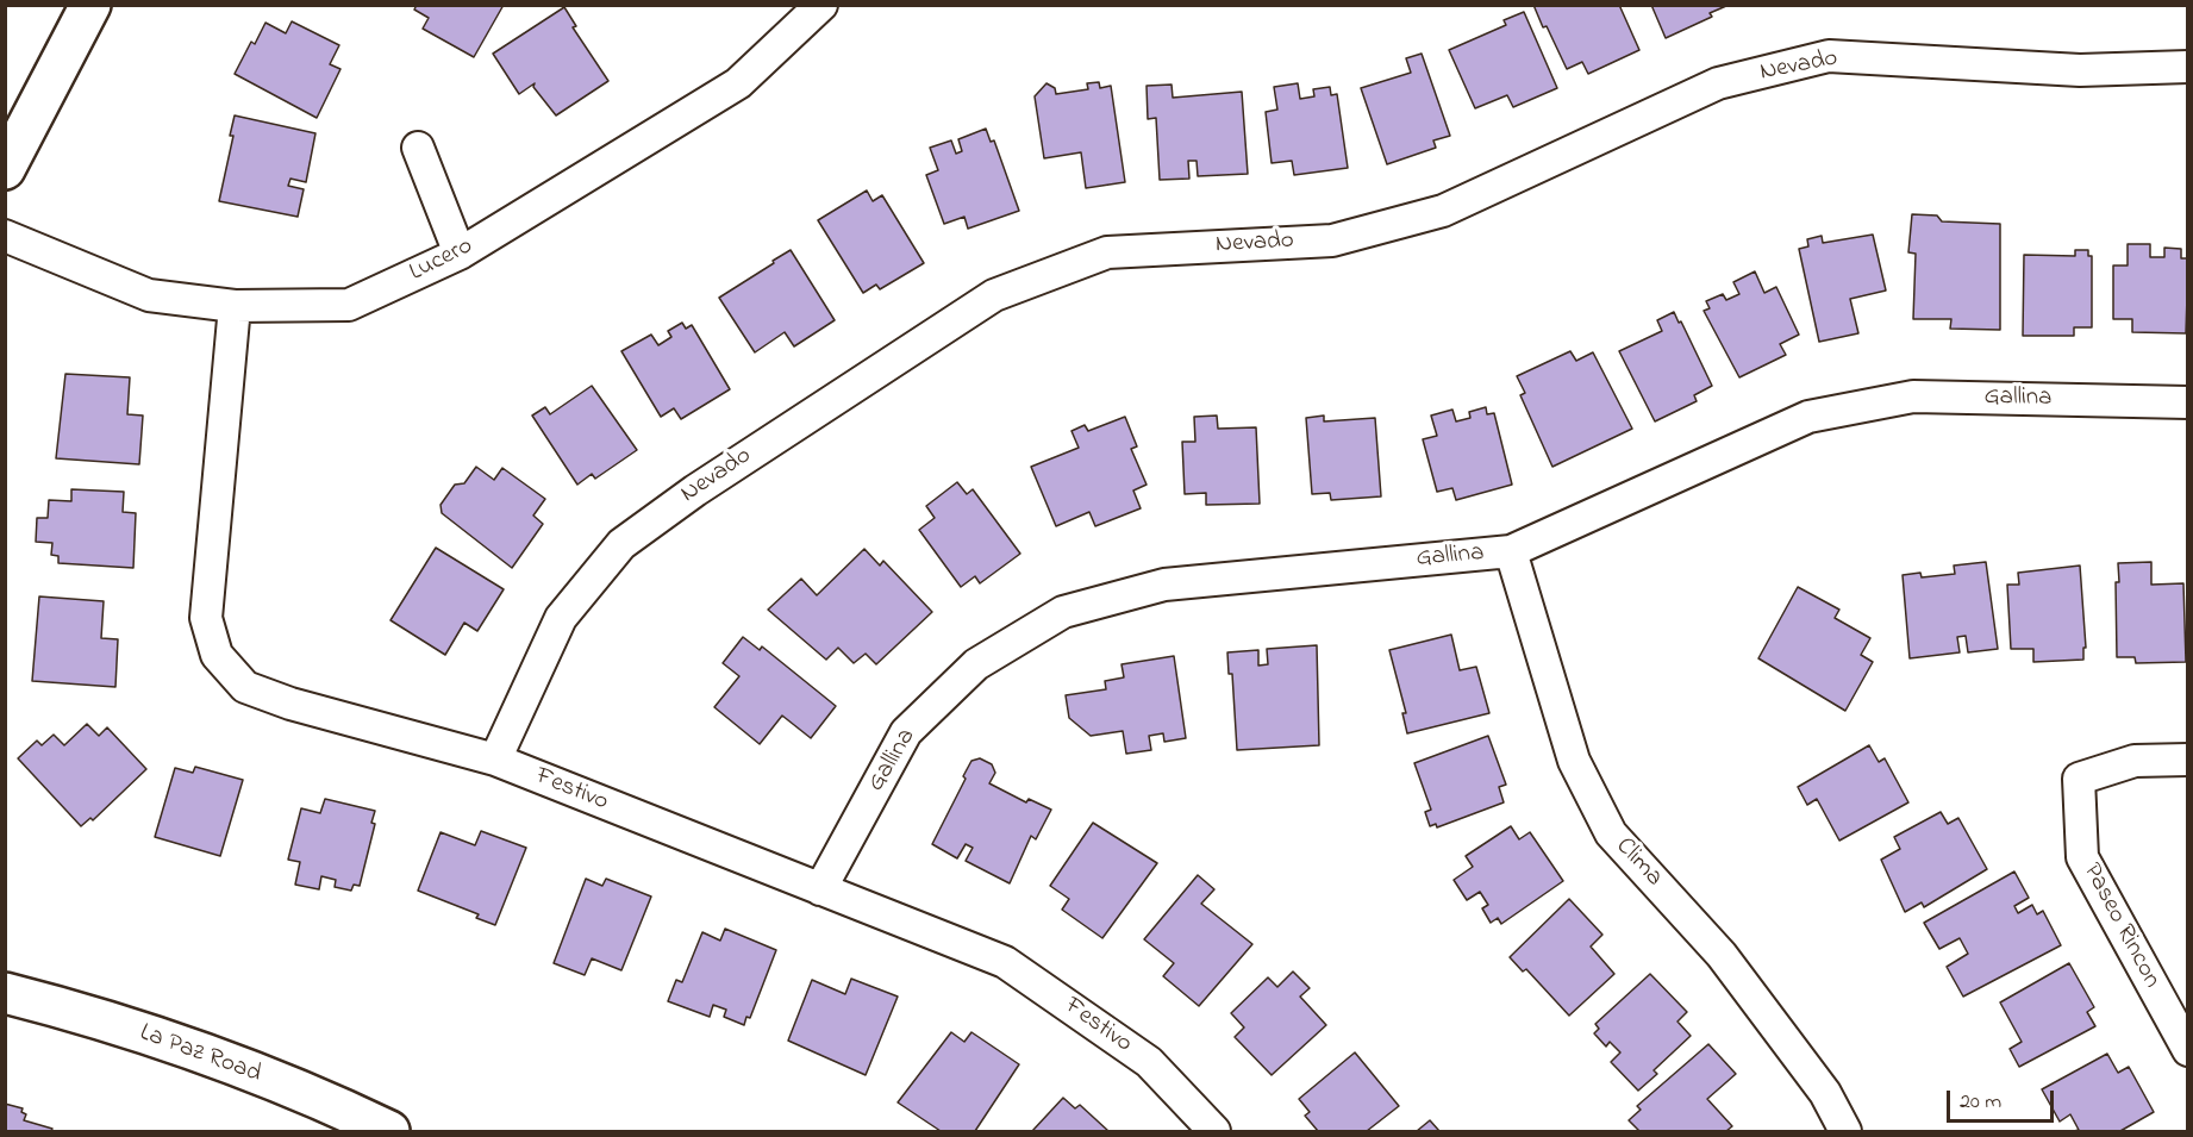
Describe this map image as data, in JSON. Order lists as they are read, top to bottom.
{
  "streets": {
    "main road": ["La Paz Road"],
    "street": [
      "Nevado",
      "Lucero",
      "Gallina",
      "Festivo",
      "Clima",
      "Paseo Rincon"
    ]
  },
  "crossings": [
    ["Nevado", "Festivo"],
    ["Lucero", "Festivo"],
    ["Gallina", "Festivo"],
    ["Gallina", "Clima"]
  ],
  "scale_bar": "20 m"
}
